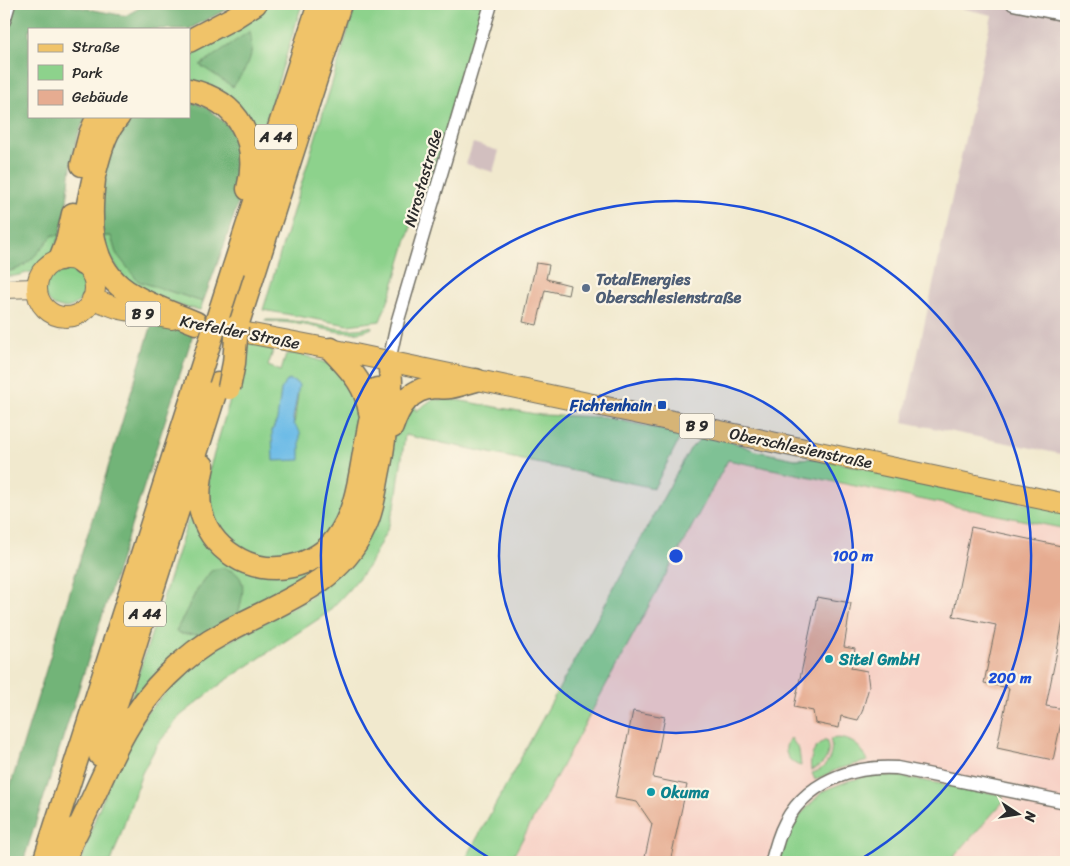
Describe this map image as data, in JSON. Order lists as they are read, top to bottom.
{
  "streets": {
    "highway": ["A 44"],
    "main road": ["B 9", "Krefelder Straße", "Oberschlesienstraße"],
    "street": ["Nirostastraße"]
  },
  "crossings": [
    ["Nirostastraße", "Oberschlesienstraße"],
    ["Krefelder Straße", "Oberschlesienstraße"]
  ],
  "places": {
    "other": ["TotalEnergies Oberschlesienstraße", "Sitel GmbH", "Okuma"],
    "transit": ["Fichtenhain"]
  },
  "legend": ["Straße", "Park", "Gebäude"],
  "north": "right",
  "rings": ["100 m", "200 m"]
}
